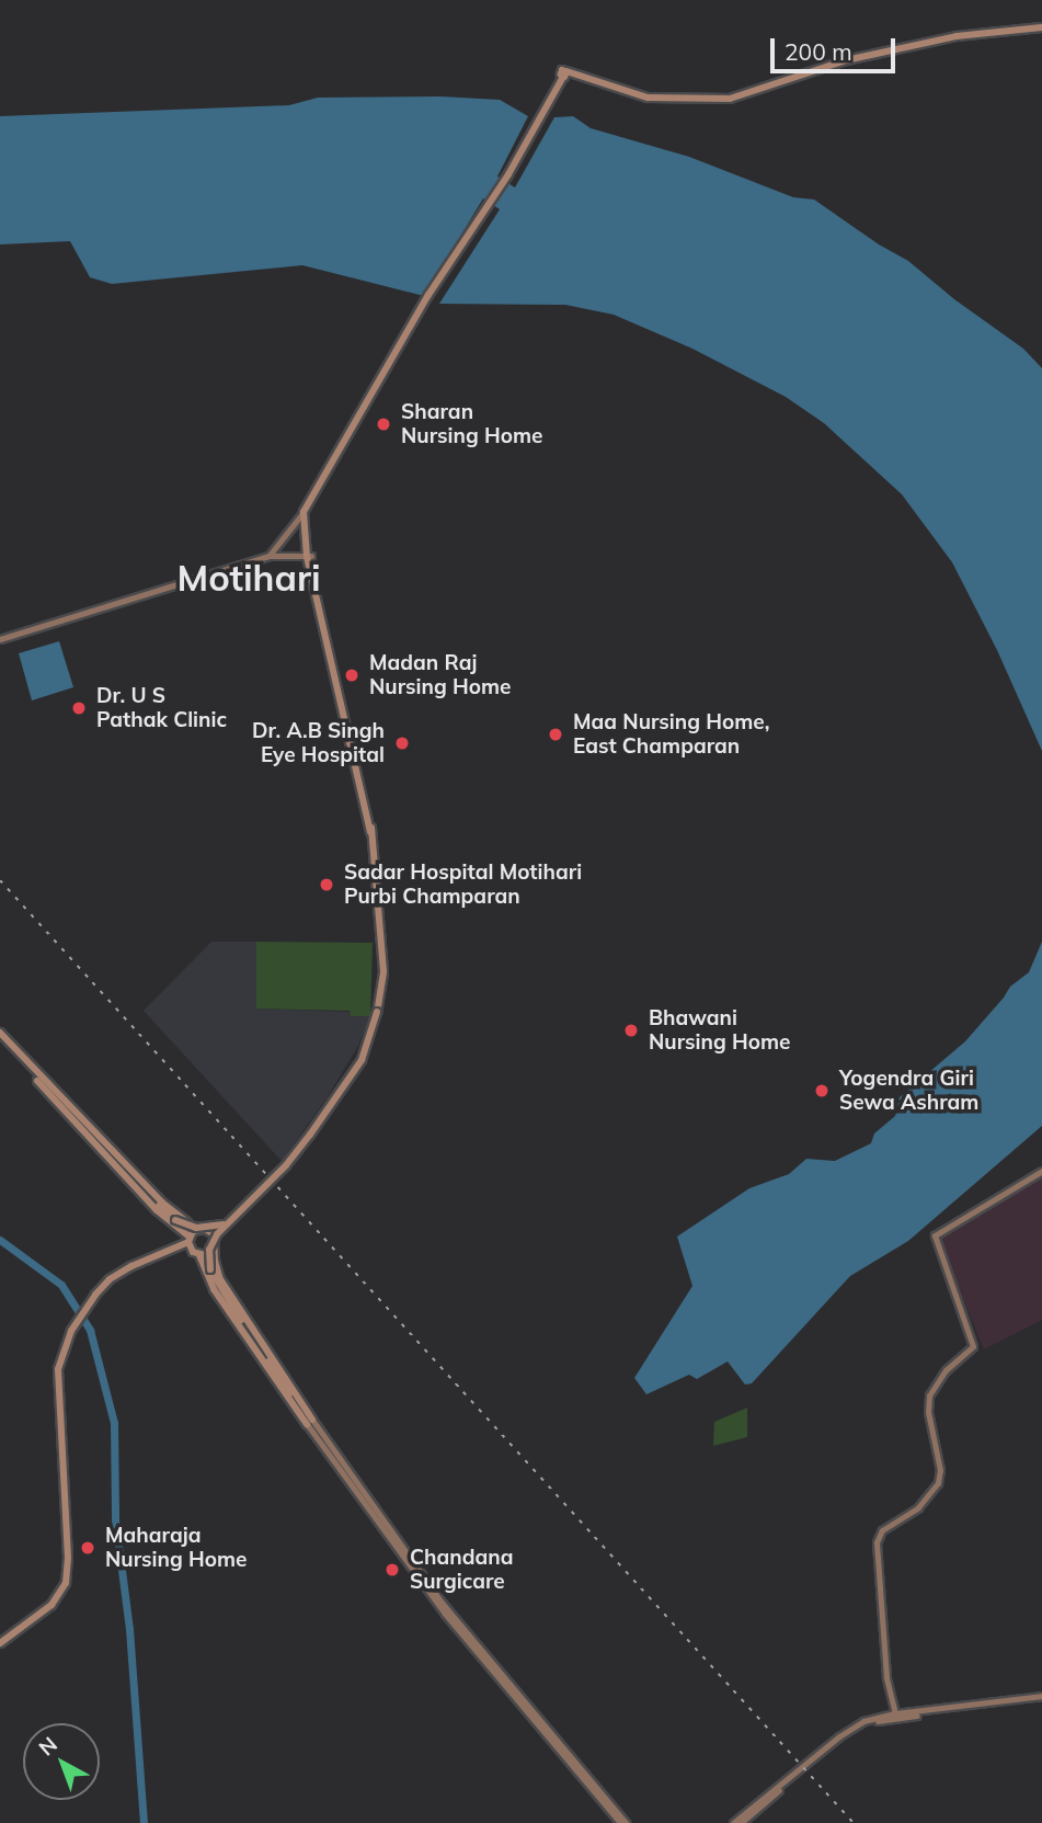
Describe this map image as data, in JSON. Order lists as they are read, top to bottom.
{
  "districts": ["Motihari"],
  "places": [
    "Sharan Nursing Home",
    "Madan Raj Nursing Home",
    "Dr. U S Pathak Clinic",
    "Maa Nursing Home, East Champaran",
    "Dr. A.B Singh Eye Hospital",
    "Sadar Hospital Motihari Purbi Champaran",
    "Bhawani Nursing Home",
    "Yogendra Giri Sewa Ashram",
    "Maharaja Nursing Home",
    "Chandana Surgicare"
  ],
  "scale_bar": "200 m",
  "north": "top left"
}
